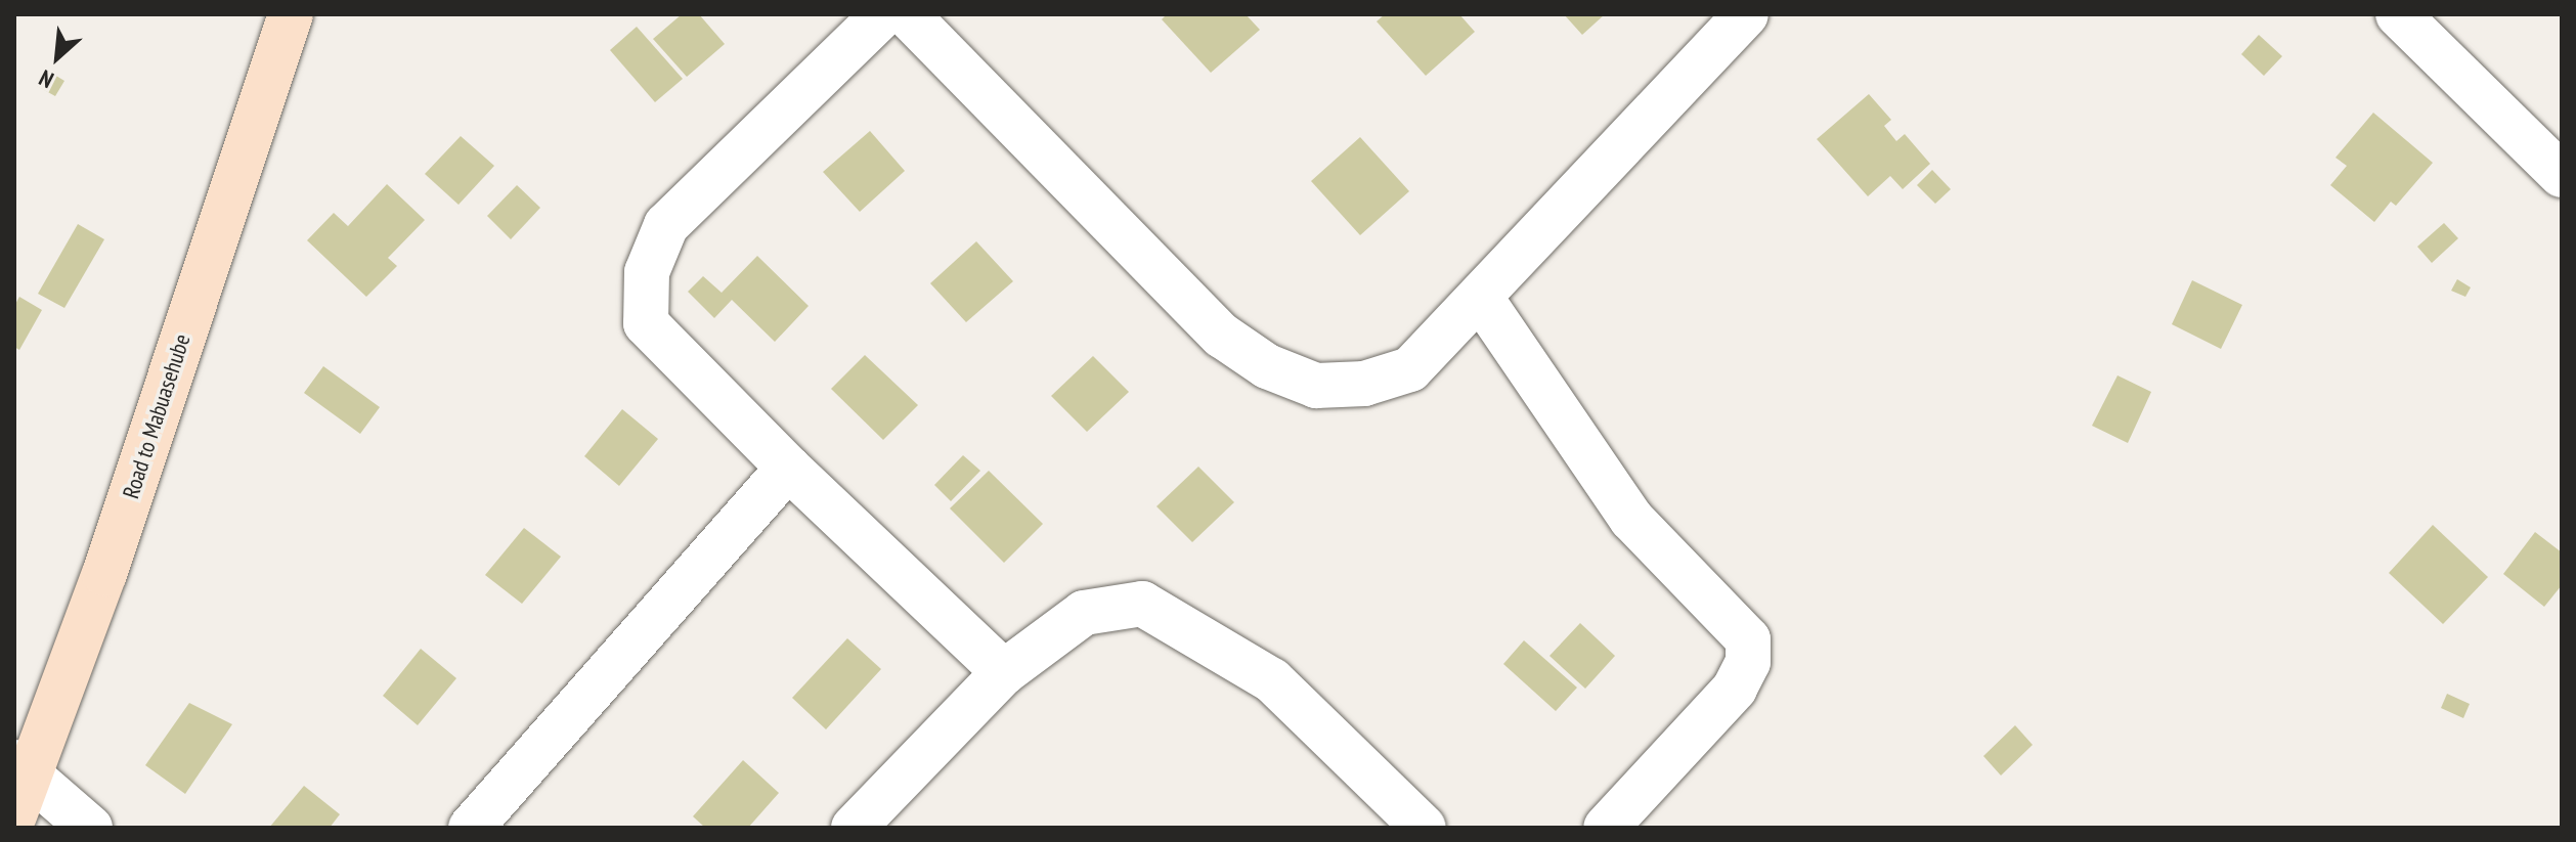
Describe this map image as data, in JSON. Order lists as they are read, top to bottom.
{
  "streets": {
    "main road": ["Road to Mabuasehube"]
  },
  "north": "bottom left"
}
